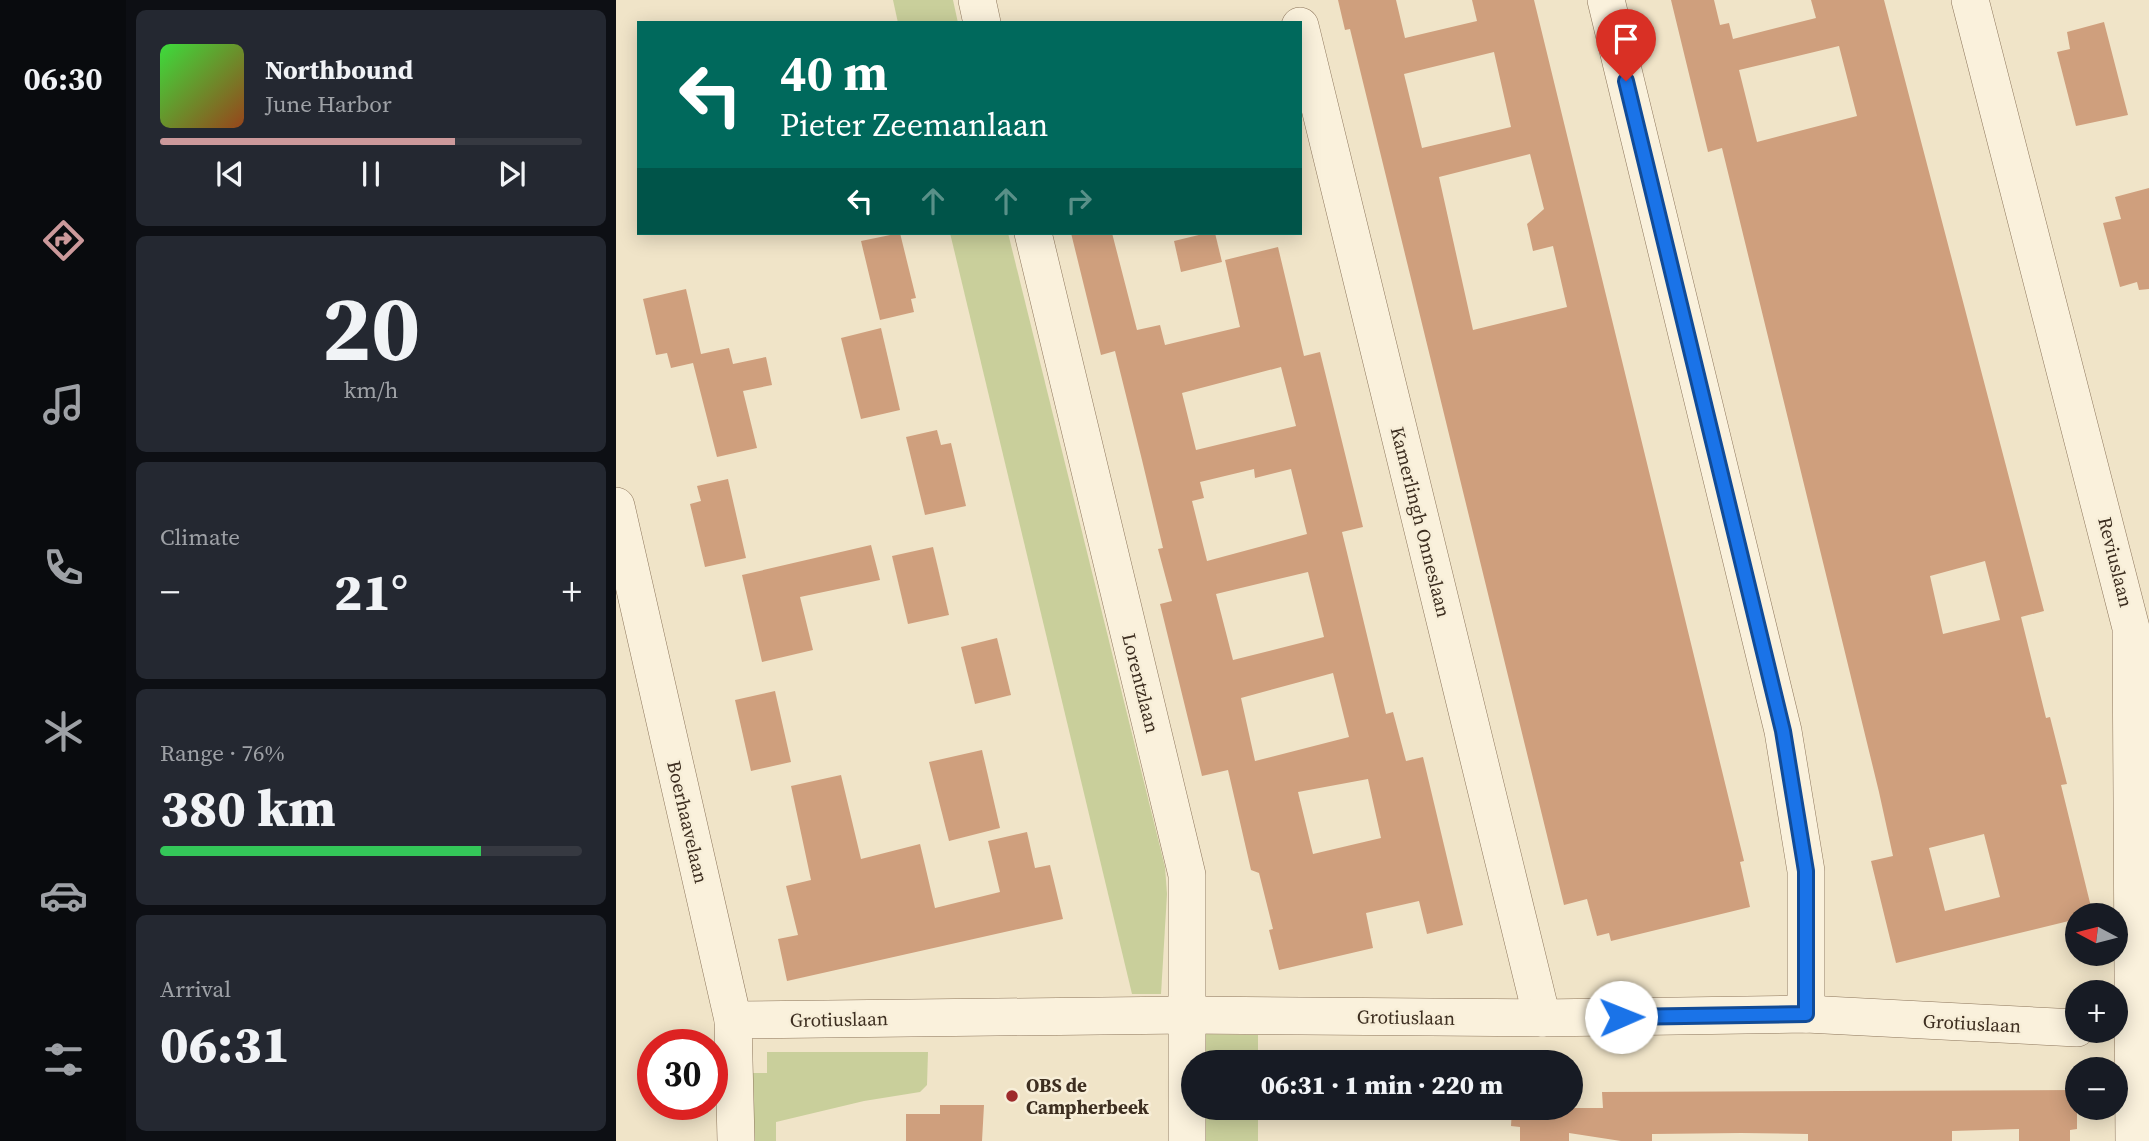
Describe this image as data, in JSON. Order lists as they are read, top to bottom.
{
  "streets": {
    "street": [
      "Kamerlingh Onneslaan",
      "Reviuslaan",
      "Lorentzlaan",
      "Boerhaavelaan",
      "Grotiuslaan"
    ]
  },
  "crossings": [
    ["Kamerlingh Onneslaan", "Grotiuslaan"],
    ["Lorentzlaan", "Grotiuslaan"],
    ["Boerhaavelaan", "Grotiuslaan"]
  ],
  "places": ["OBS de Campherbeek"],
  "north": "left",
  "page": {
    "tabs": "06:30",
    "turn": ["40 m", "Pieter Zeemanlaan"],
    "song": ["Northbound", "June Harbor"],
    "tile": [
      ["20", "km/h"],
      "Climate",
      ["Range · 76%", "380 km"],
      ["Arrival", "06:31"]
    ],
    "heat": ["−", "21°", "+"],
    "map_buttons": ["+", "−"],
    "limit": "30",
    "trip": "06:31 · 1 min · 220 m"
  }
}
